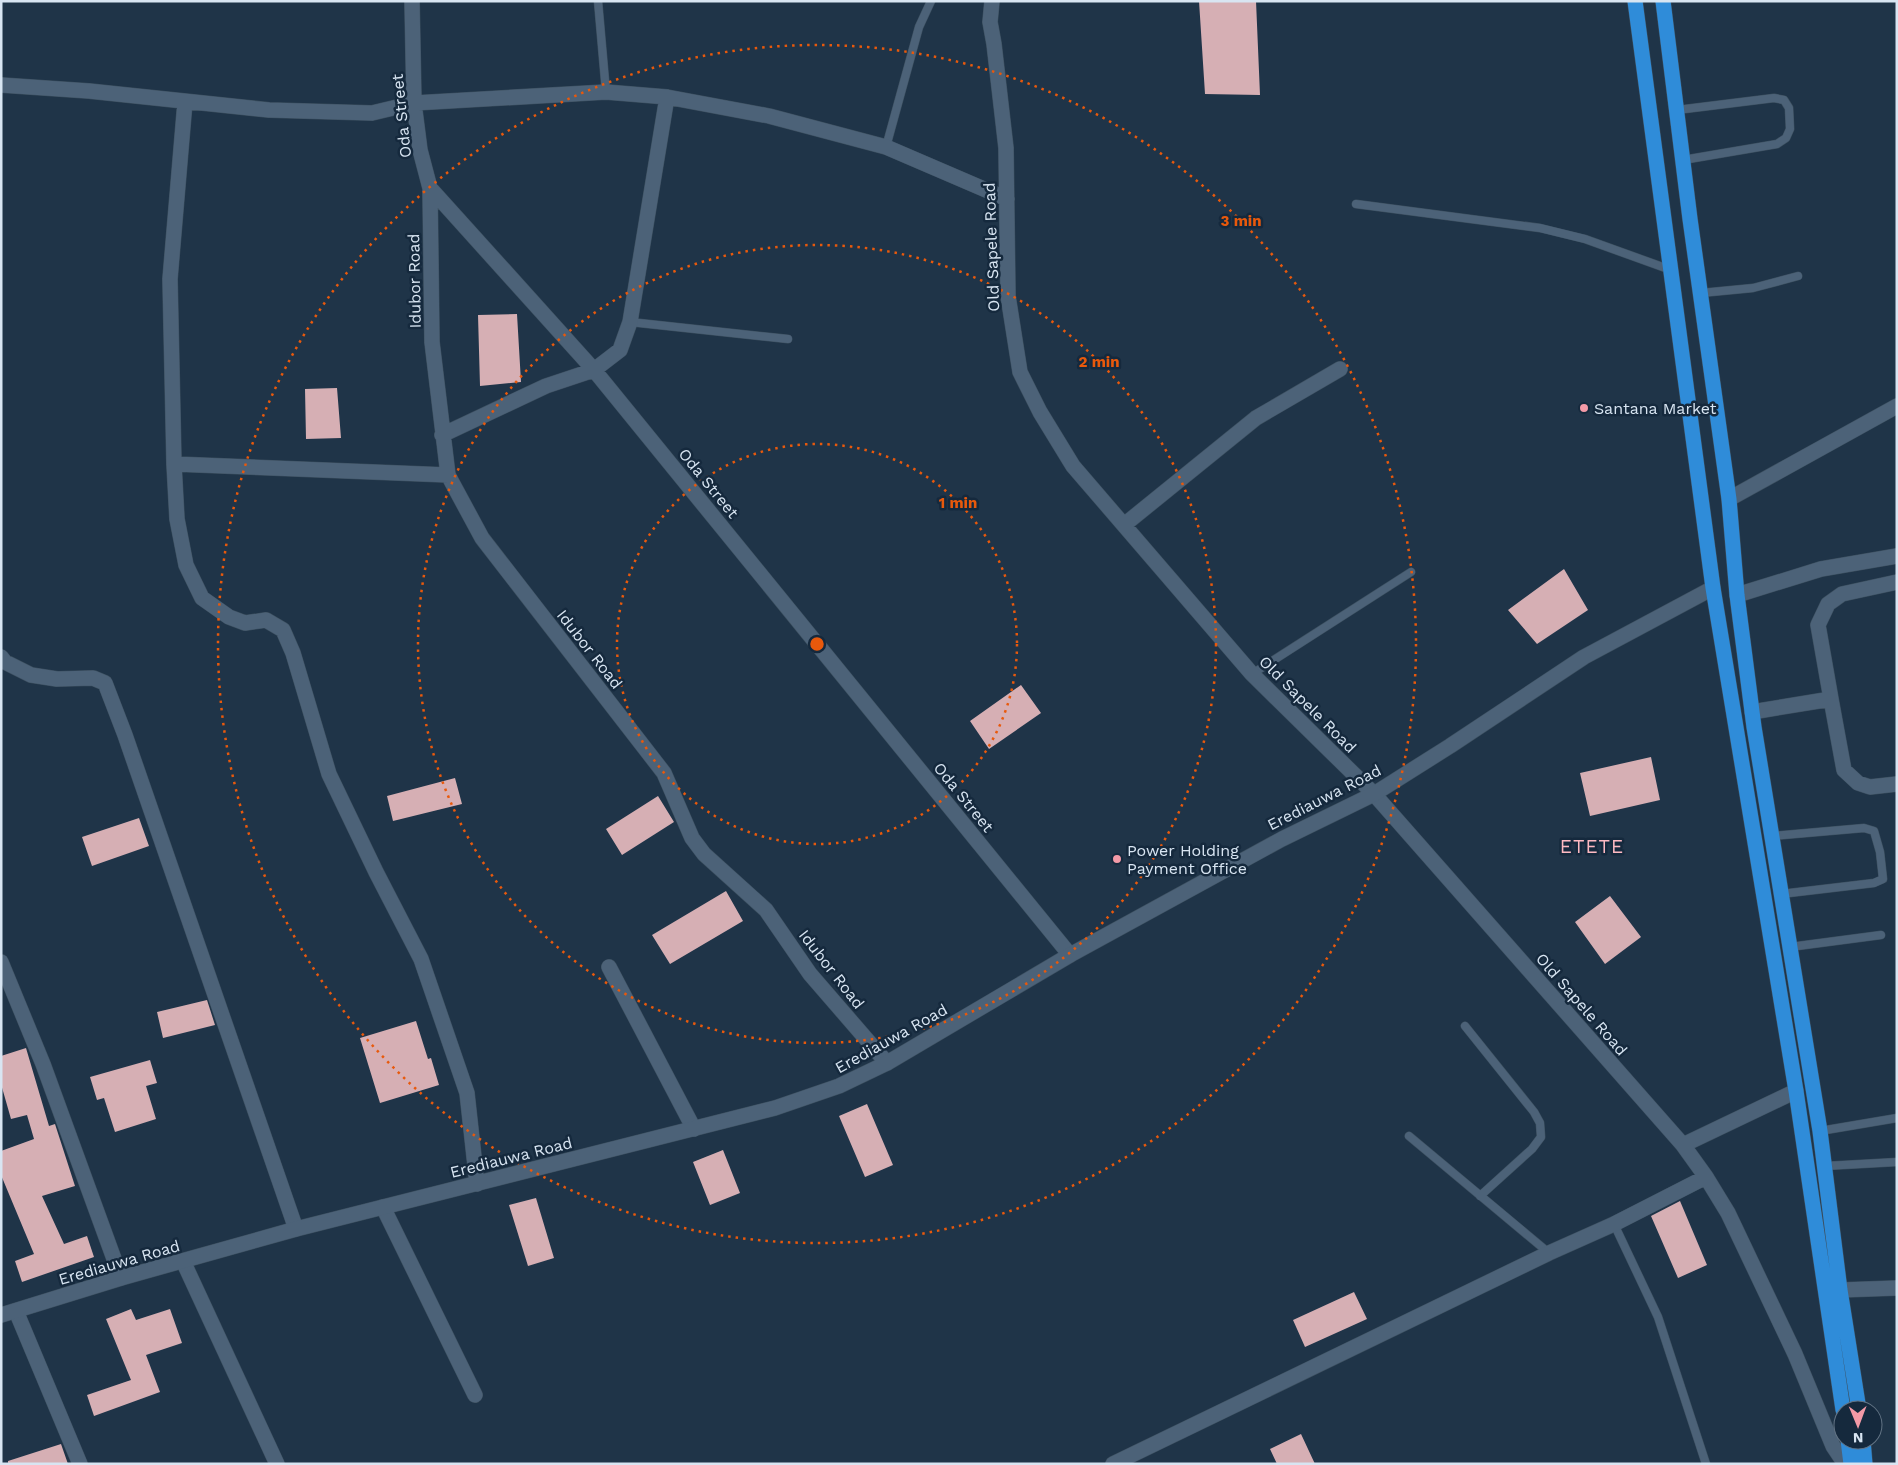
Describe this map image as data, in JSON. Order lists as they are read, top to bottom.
{
  "streets": {
    "street": [
      "Oda Street",
      "Old Sapele Road",
      "Idubor Road",
      "Erediauwa Road"
    ]
  },
  "crossings": [
    ["Oda Street", "Idubor Road"],
    ["Oda Street", "Erediauwa Road"],
    ["Old Sapele Road", "Erediauwa Road"],
    ["Idubor Road", "Erediauwa Road"]
  ],
  "districts": ["ETETE"],
  "places": ["Santana Market", "Power Holding Payment Office"],
  "north": "bottom",
  "rings": ["3 min", "2 min", "1 min"]
}
